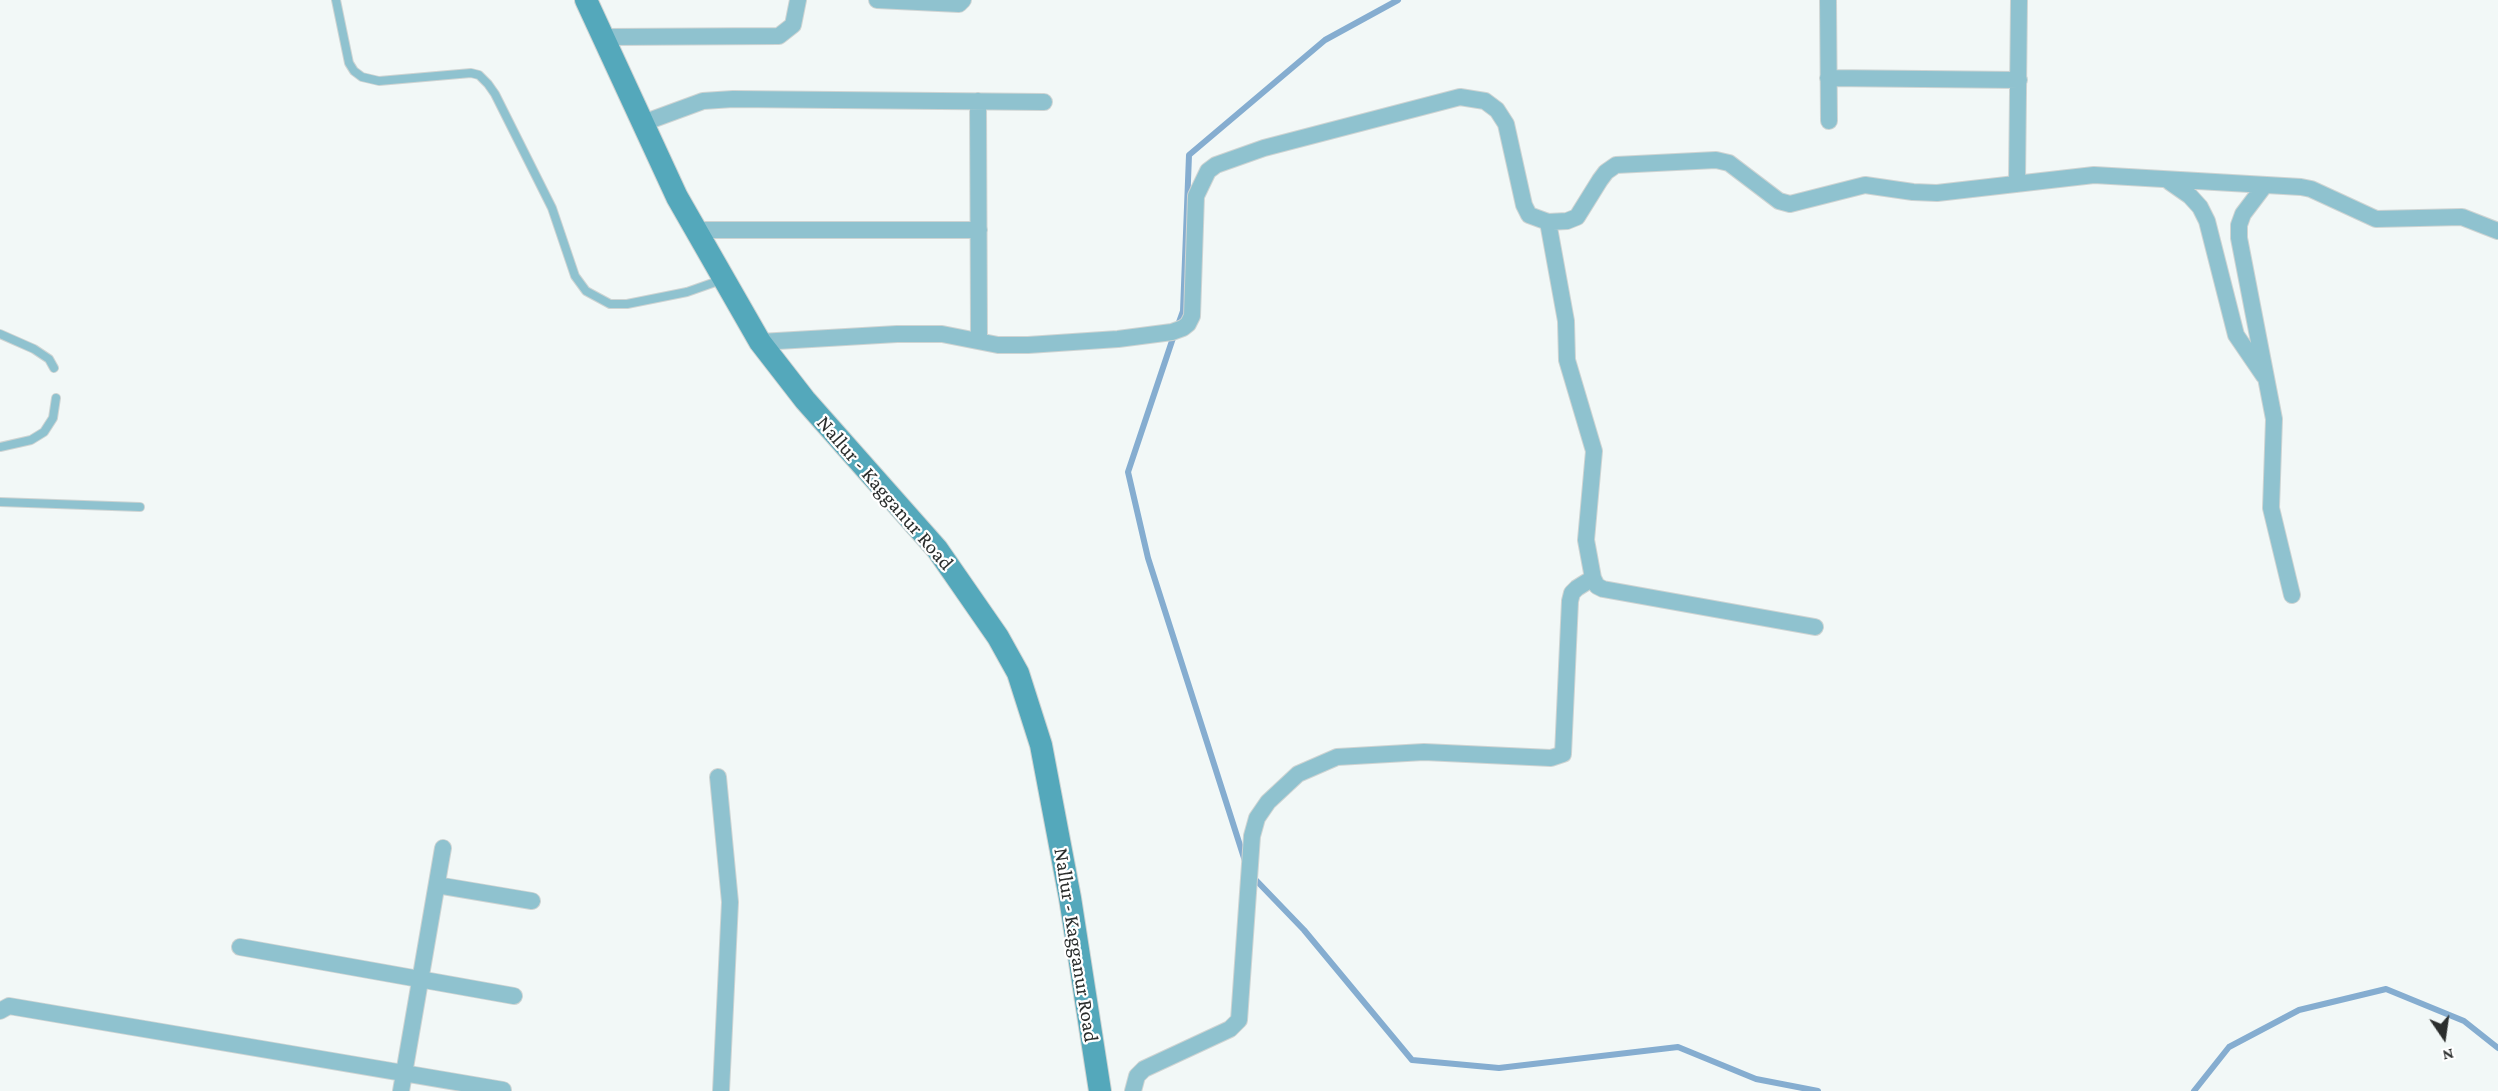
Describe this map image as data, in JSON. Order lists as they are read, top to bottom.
{
  "streets": {
    "main road": ["Nallur - Kagganur Road"]
  },
  "north": "bottom"
}
